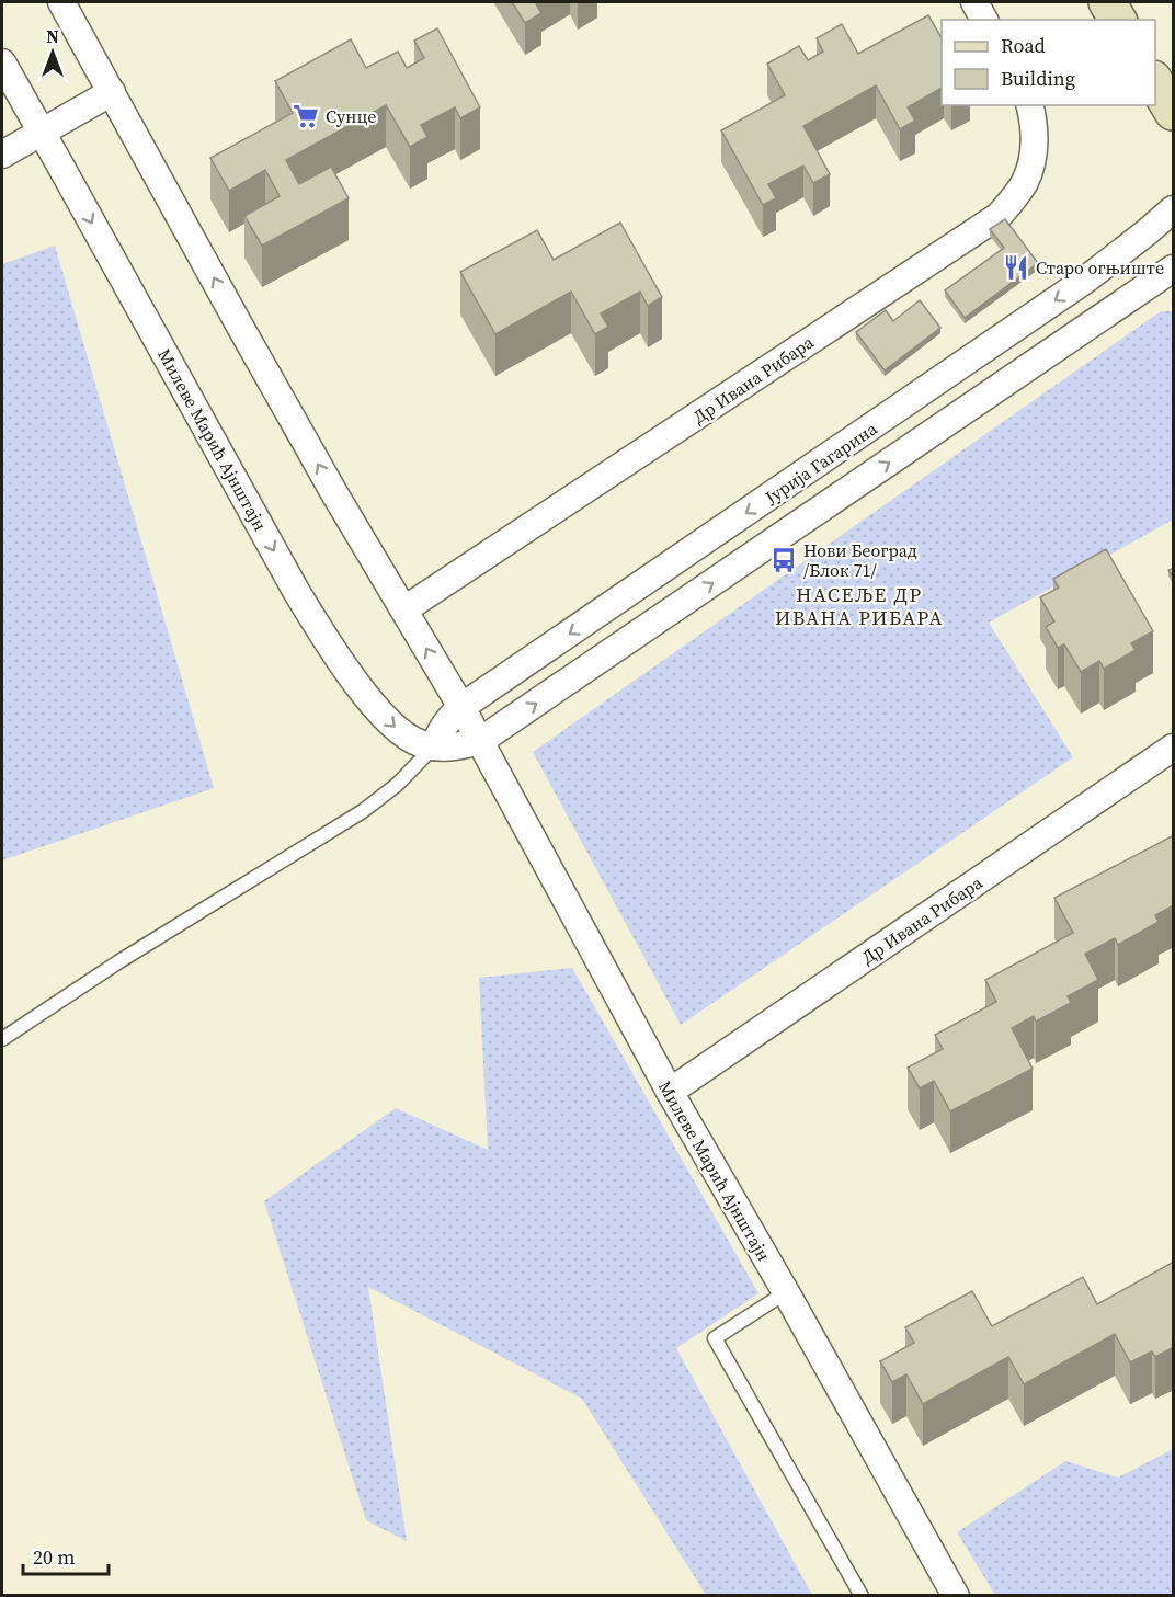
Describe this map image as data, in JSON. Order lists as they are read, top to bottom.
{
  "streets": {
    "street": ["Др Ивана Рибара", "Милеве Марић Ајнштајн", "Јурија Гагарина"]
  },
  "crossings": [
    ["Др Ивана Рибара", "Милеве Марић Ајнштајн"],
    ["Милеве Марић Ајнштајн", "Јурија Гагарина"]
  ],
  "districts": ["НАСЕЉЕ ДР ИВАНА РИБАРА"],
  "places": {
    "supermarket": ["Сунце"],
    "restaurant": ["Старо огњиште"],
    "bus stop": ["Нови Београд /Блок 71/"]
  },
  "legend": ["Road", "Building"],
  "scale_bar": "20 m",
  "north": "top"
}
